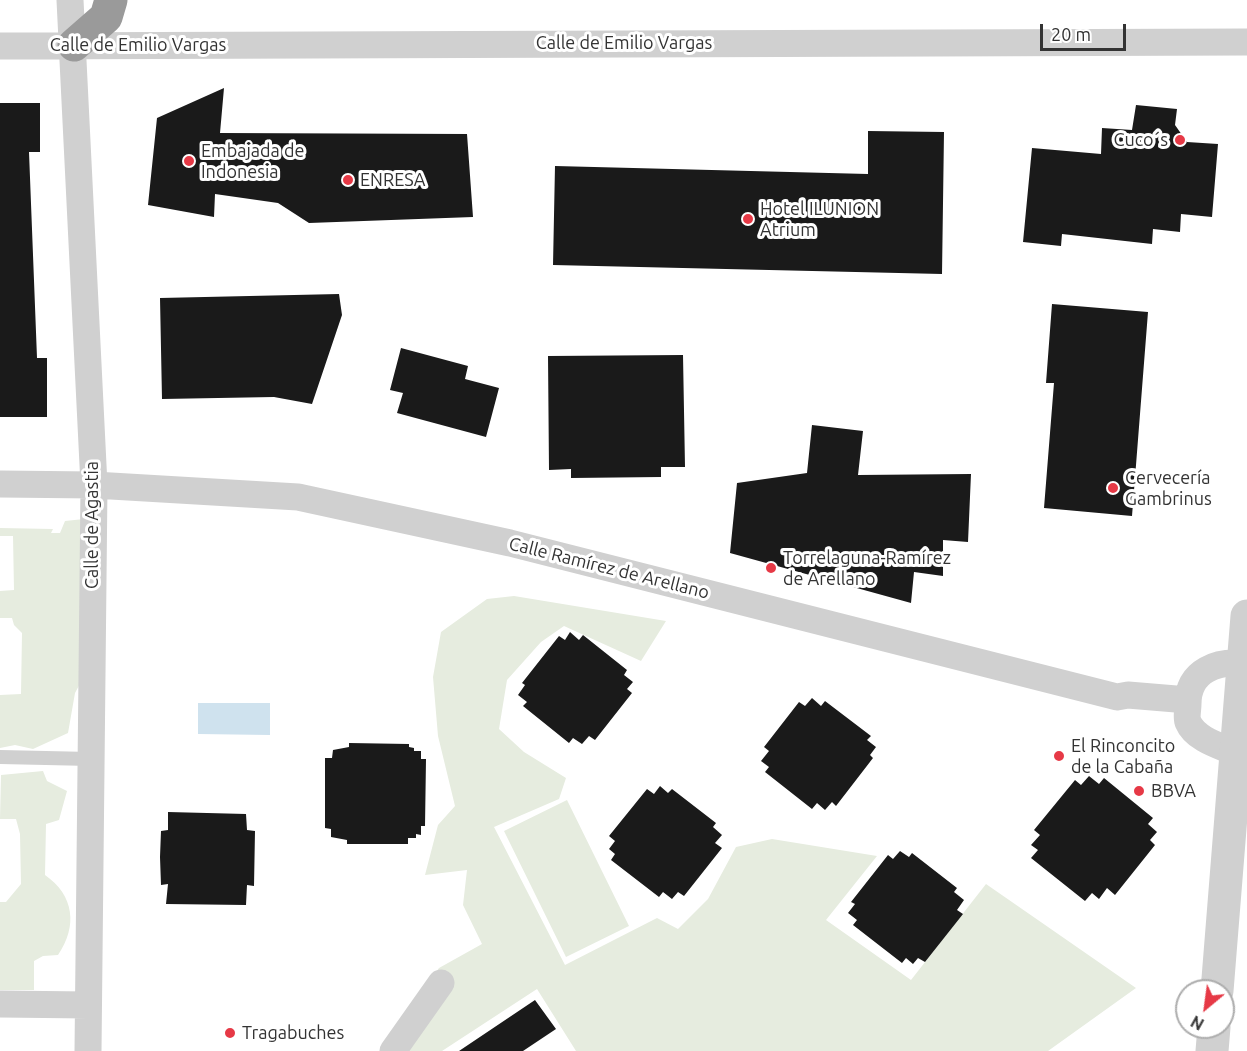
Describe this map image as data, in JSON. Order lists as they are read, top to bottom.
{
  "streets": {
    "street": ["Calle de Emilio Vargas", "Calle de Agastia", "Calle Ramírez de Arellano"]
  },
  "crossings": [
    ["Calle de Emilio Vargas", "Calle de Agastia"],
    ["Calle de Agastia", "Calle Ramírez de Arellano"]
  ],
  "places": [
    "Cuco´s",
    "Embajada de Indonesia",
    "ENRESA",
    "Hotel ILUNION Atrium",
    "Cervecería Gambrinus",
    "Torrelaguna-Ramírez de Arellano",
    "El Rinconcito de la Cabaña",
    "BBVA",
    "Tragabuches"
  ],
  "scale_bar": "20 m",
  "north": "bottom left"
}
